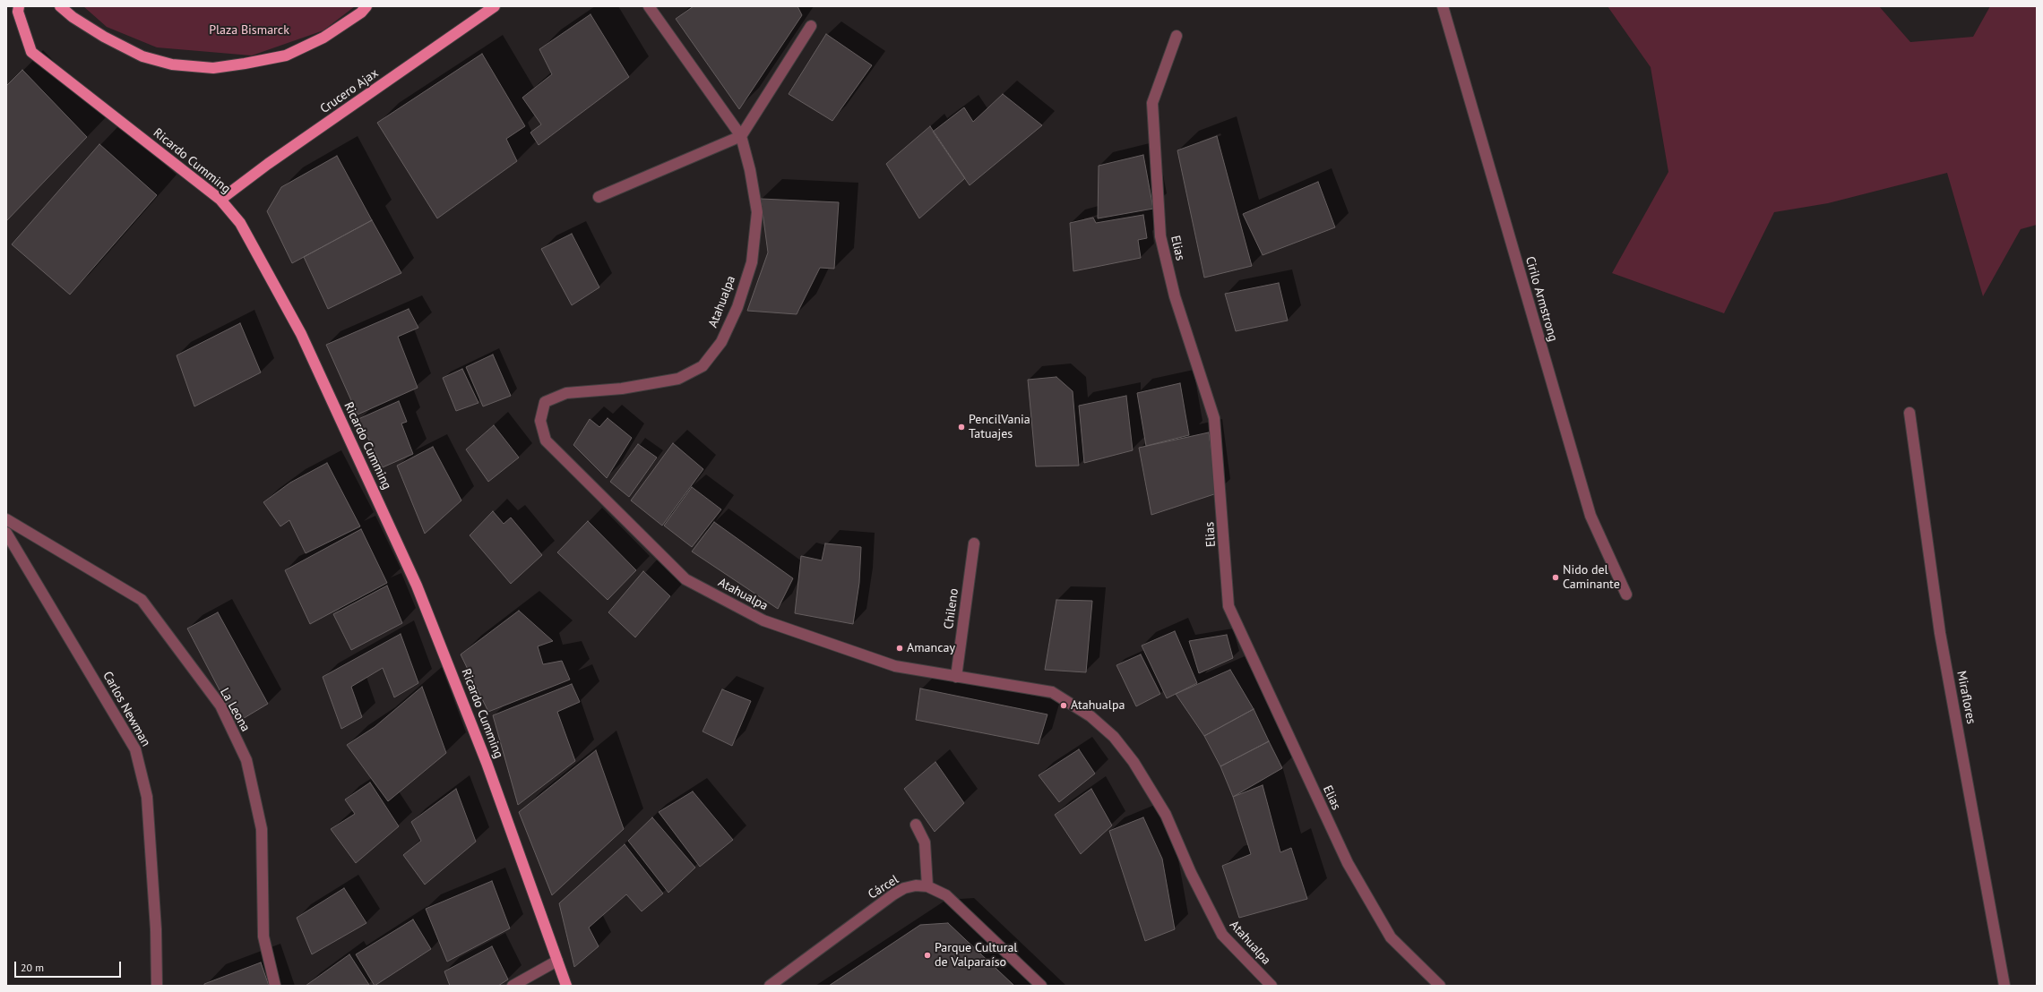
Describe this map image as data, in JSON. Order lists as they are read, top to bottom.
{
  "streets": {
    "main road": ["Crucero Ajax", "Ricardo Cumming"],
    "street": [
      "Elias",
      "Cirilo Armstrong",
      "Atahualpa",
      "Chileno",
      "Miraflores",
      "Carlos Newman",
      "La Leona",
      "Cárcel"
    ]
  },
  "crossings": [
    ["Crucero Ajax", "Ricardo Cumming"],
    ["Atahualpa", "Chileno"]
  ],
  "parks": ["Plaza Bismarck"],
  "places": [
    "PencilVania Tatuajes",
    "Nido del Caminante",
    "Amancay",
    "Atahualpa",
    "Parque Cultural de Valparaíso"
  ],
  "scale_bar": "20 m"
}
